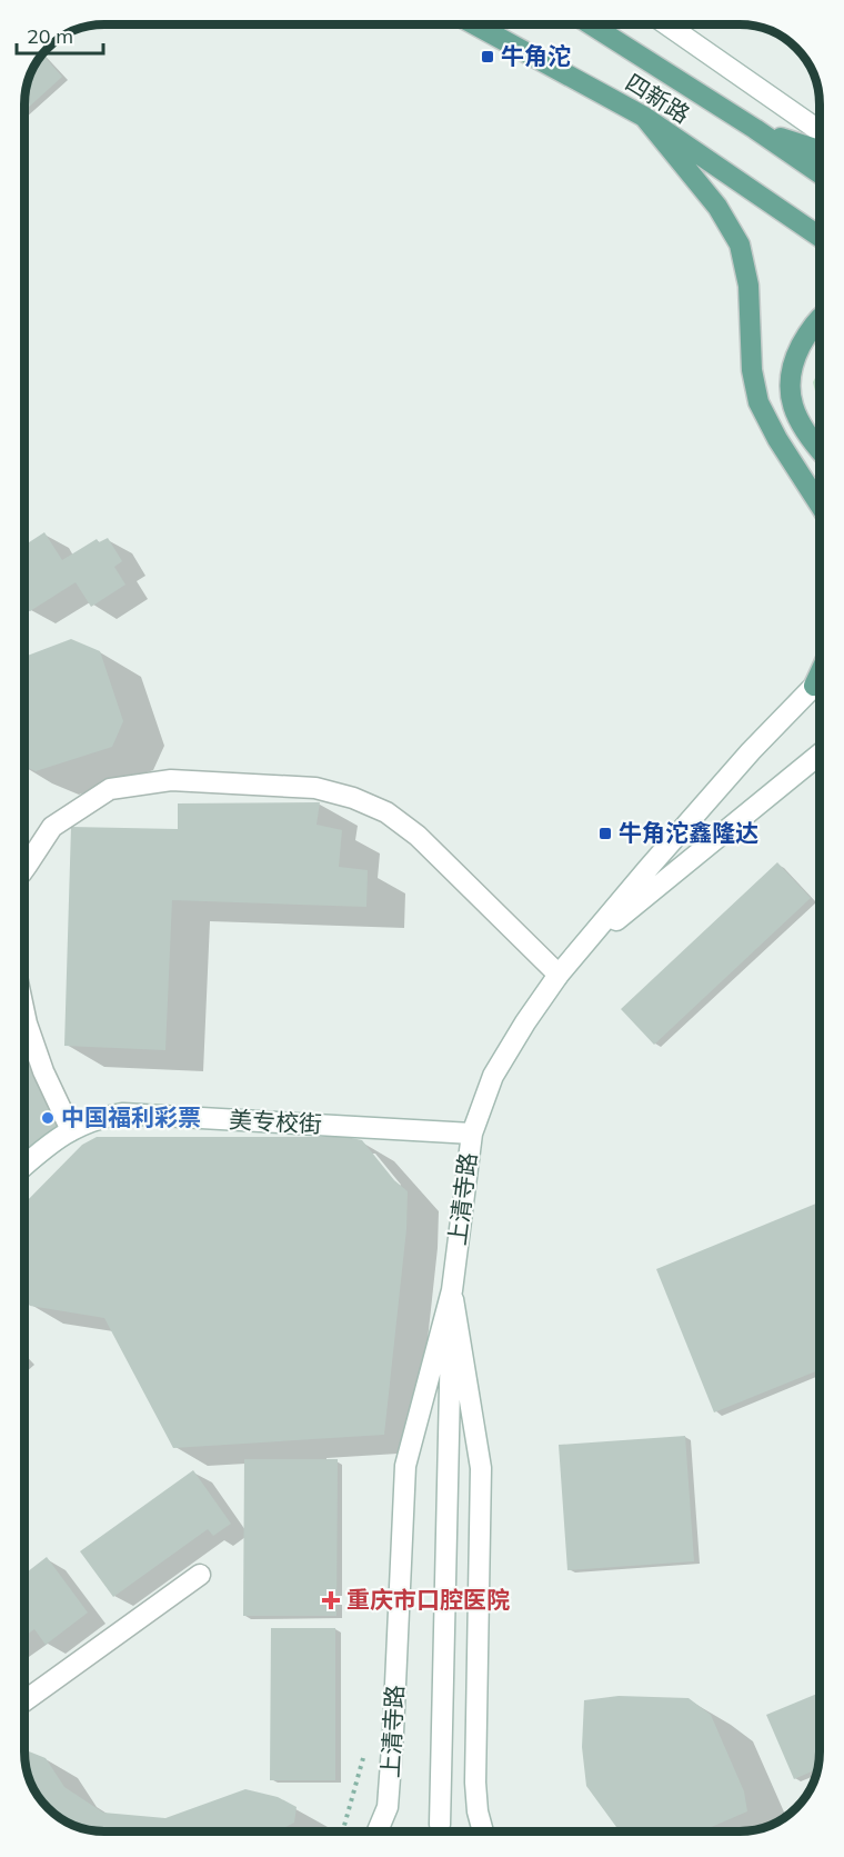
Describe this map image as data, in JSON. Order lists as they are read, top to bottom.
{
  "streets": {
    "main road": ["四新路", "美专校街", "上清寺路"]
  },
  "crossings": [
    ["美专校街", "上清寺路"]
  ],
  "places": {
    "transit": ["牛角沱", "牛角沱鑫隆达"],
    "other": ["中国福利彩票"],
    "health": ["重庆市口腔医院"]
  },
  "scale_bar": "20 m"
}
